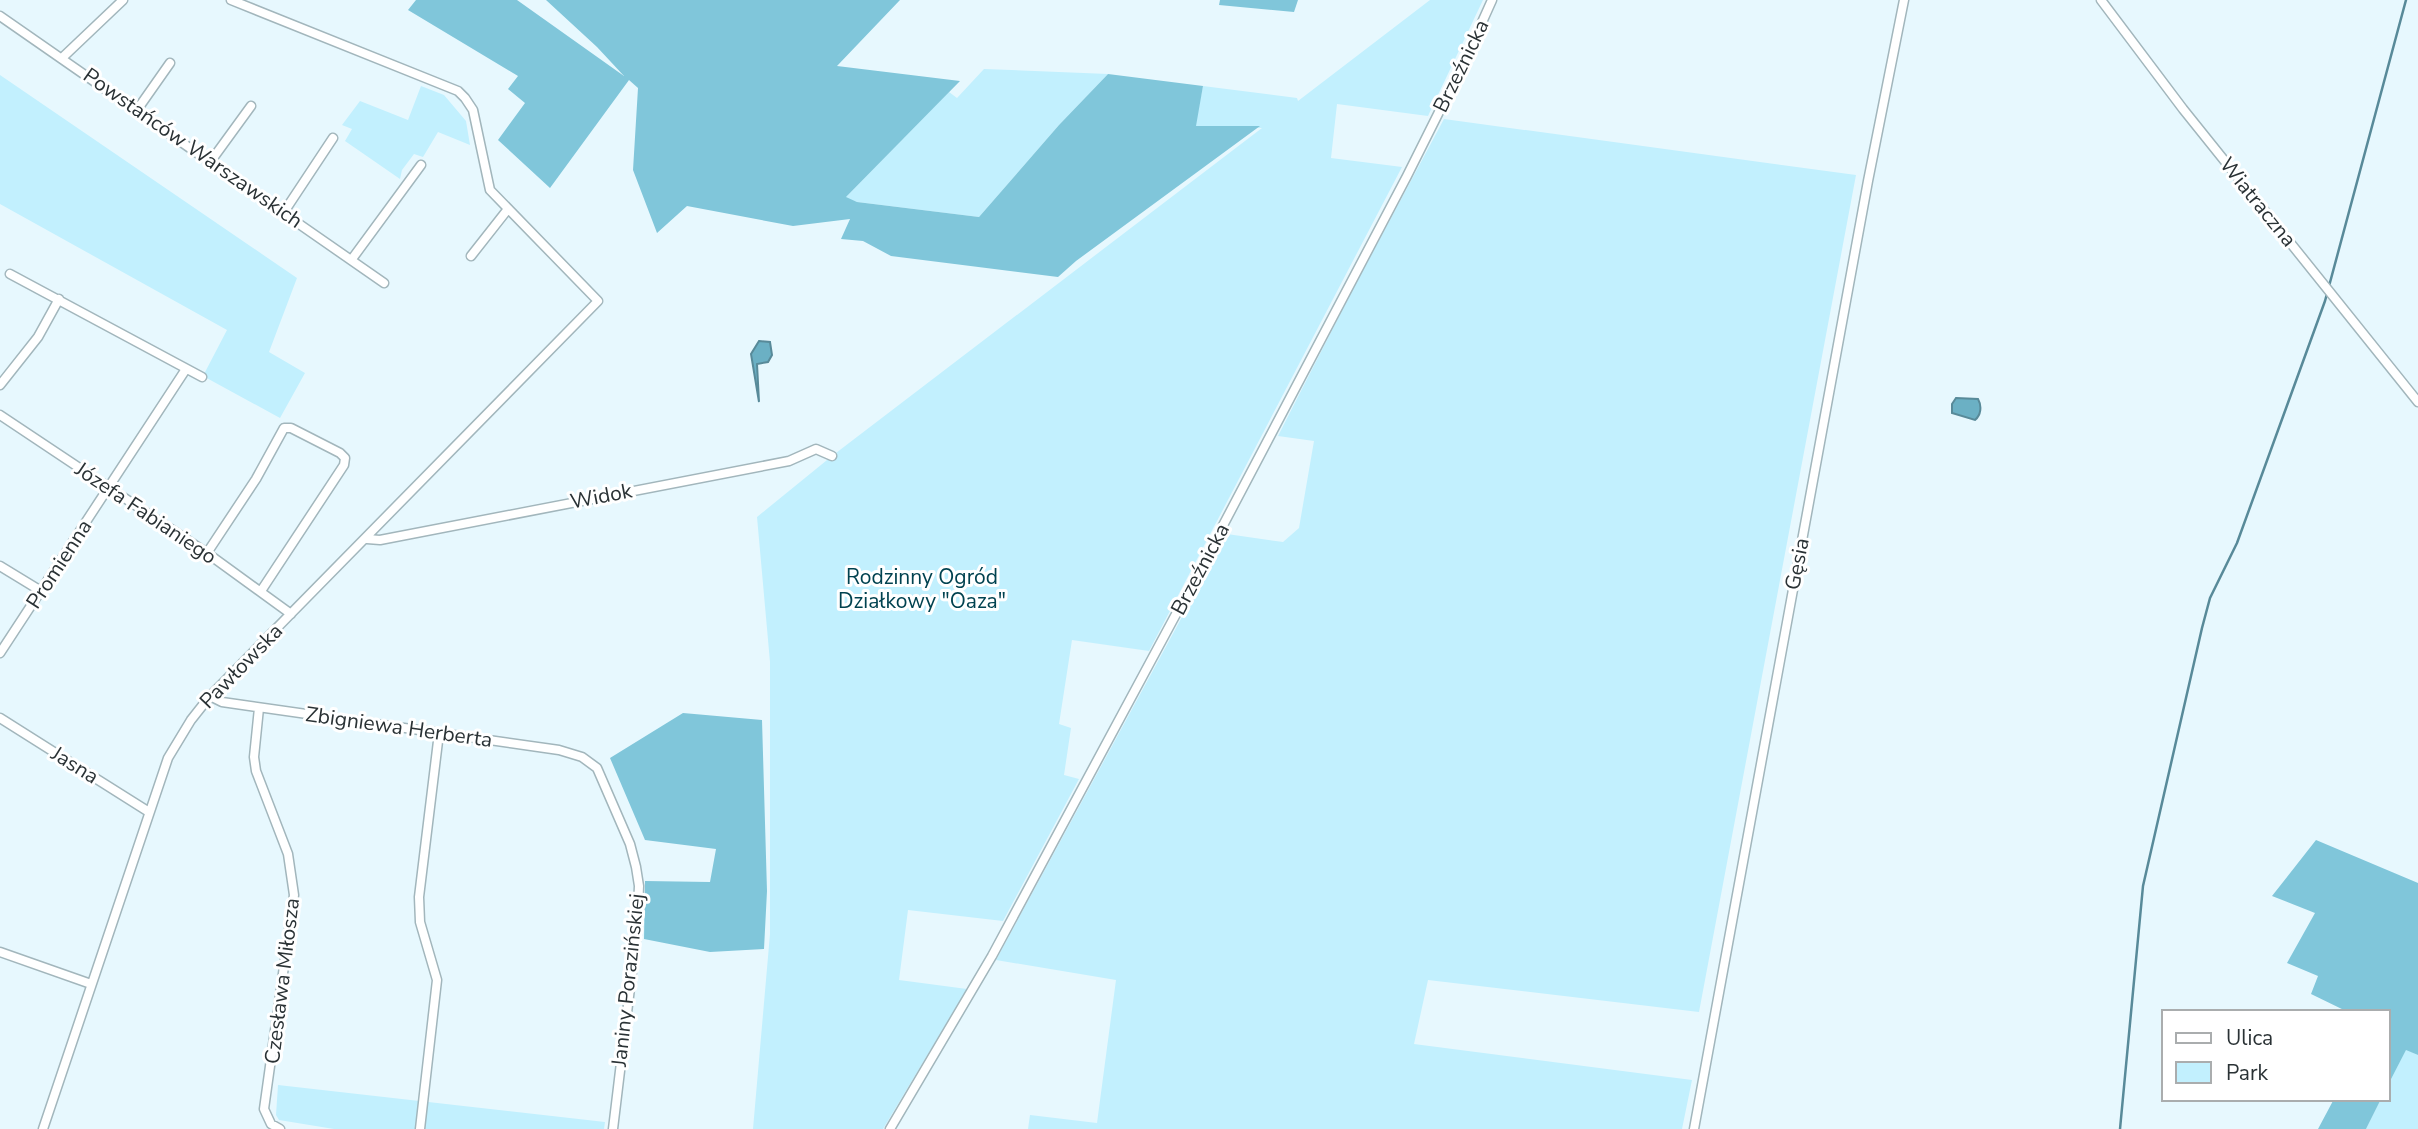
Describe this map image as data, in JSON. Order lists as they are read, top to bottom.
{
  "streets": {
    "street": [
      "Brzeźnicka",
      "Powstańców Warszawskich",
      "Wiatraczna",
      "Widok",
      "Józefa Fabianiego",
      "Promienna",
      "Gęsia",
      "Pawłowska",
      "Zbigniewa Herberta",
      "Jasna",
      "Janiny Porazińskiej",
      "Czesława Miłosza"
    ]
  },
  "crossings": [
    ["Widok", "Pawłowska"],
    ["Józefa Fabianiego", "Promienna"],
    ["Józefa Fabianiego", "Pawłowska"],
    ["Pawłowska", "Zbigniewa Herberta"],
    ["Pawłowska", "Jasna"],
    ["Zbigniewa Herberta", "Janiny Porazińskiej"],
    ["Zbigniewa Herberta", "Czesława Miłosza"]
  ],
  "parks": ["Rodzinny Ogród Działkowy \"Oaza\""],
  "legend": ["Ulica", "Park"]
}
